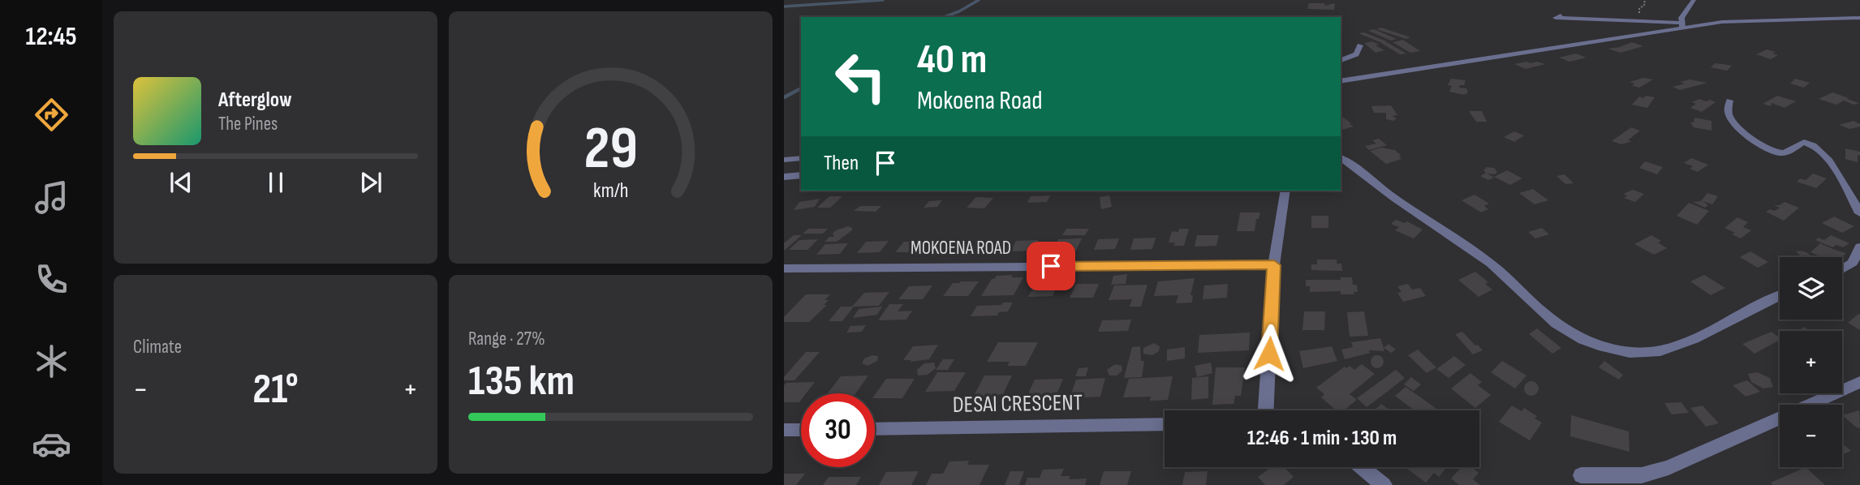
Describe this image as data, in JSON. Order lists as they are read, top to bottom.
{
  "streets": {
    "street": ["MOKOENA ROAD", "DESAI CRESCENT"]
  },
  "page": {
    "tabs": "12:45",
    "turn": ["40 m", "Mokoena Road"],
    "song": ["Afterglow", "The Pines"],
    "then": "Then",
    "map_buttons": ["+", "−"],
    "tile": [
      "Climate",
      ["Range · 27%", "135 km"]
    ],
    "heat": ["−", "21°", "+"],
    "limit": "30",
    "trip": "12:46 · 1 min · 130 m",
    "gauge": ["29", "km/h"]
  }
}
